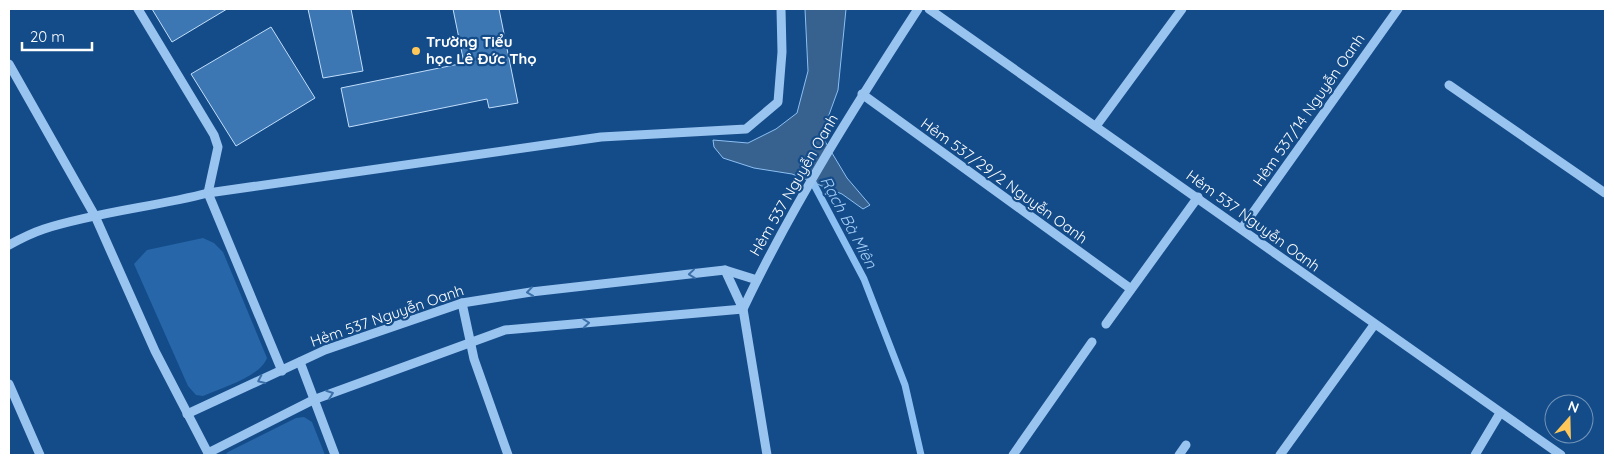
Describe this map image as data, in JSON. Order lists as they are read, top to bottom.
{
  "streets": {
    "street": ["Hẻm 537/14 Nguyễn Oanh", "Hẻm 537/29/2 Nguyễn Oanh", "Hẻm 537 Nguyễn Oanh"]
  },
  "crossings": [
    ["Hẻm 537/14 Nguyễn Oanh", "Hẻm 537 Nguyễn Oanh"],
    ["Hẻm 537/29/2 Nguyễn Oanh", "Hẻm 537 Nguyễn Oanh"]
  ],
  "water": ["Rạch Bà Miên"],
  "places": ["Trường Tiểu học Lê Đức Thọ"],
  "scale_bar": "20 m",
  "north": "top"
}
